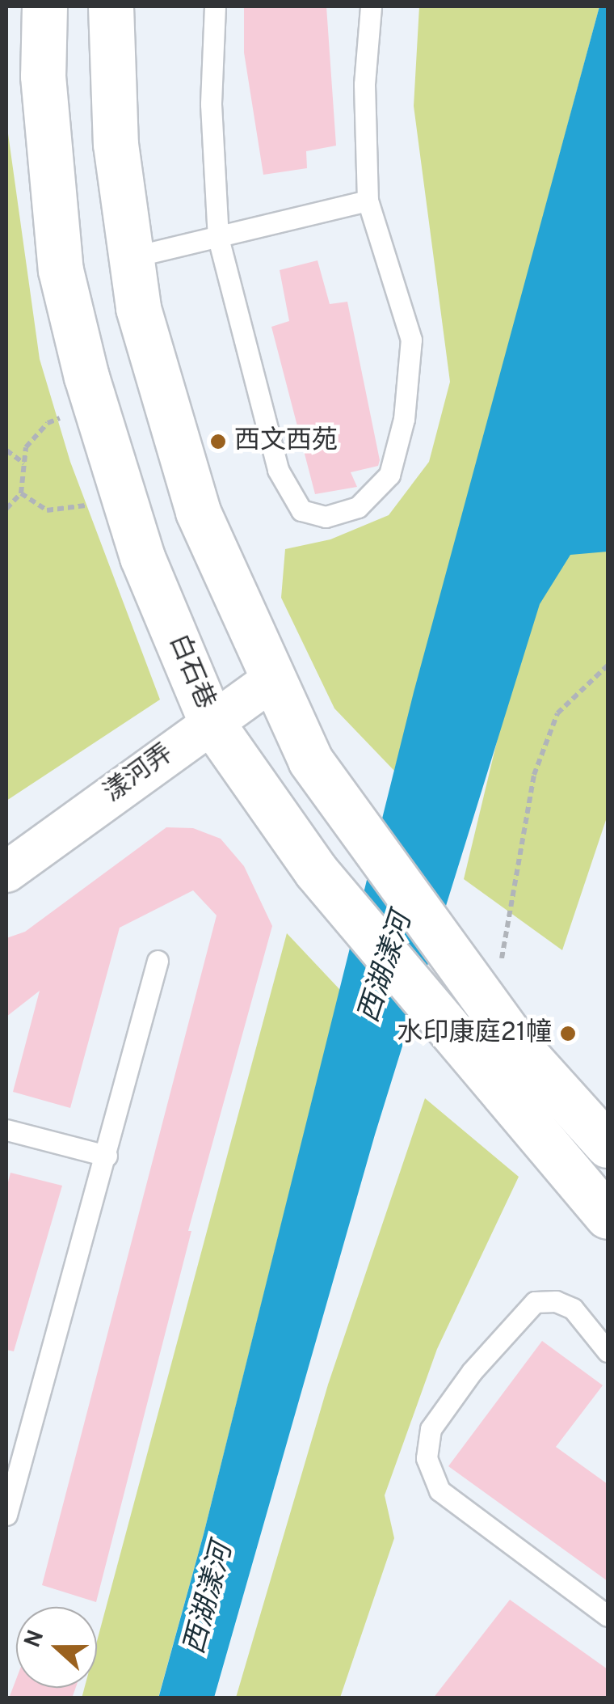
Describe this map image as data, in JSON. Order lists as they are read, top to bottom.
{
  "streets": {
    "main road": ["白石巷"],
    "street": ["漾河弄"]
  },
  "crossings": [
    ["白石巷", "漾河弄"]
  ],
  "water": ["西湖漾河"],
  "places": ["西文西苑", "水印康庭21幢"],
  "north": "left"
}
